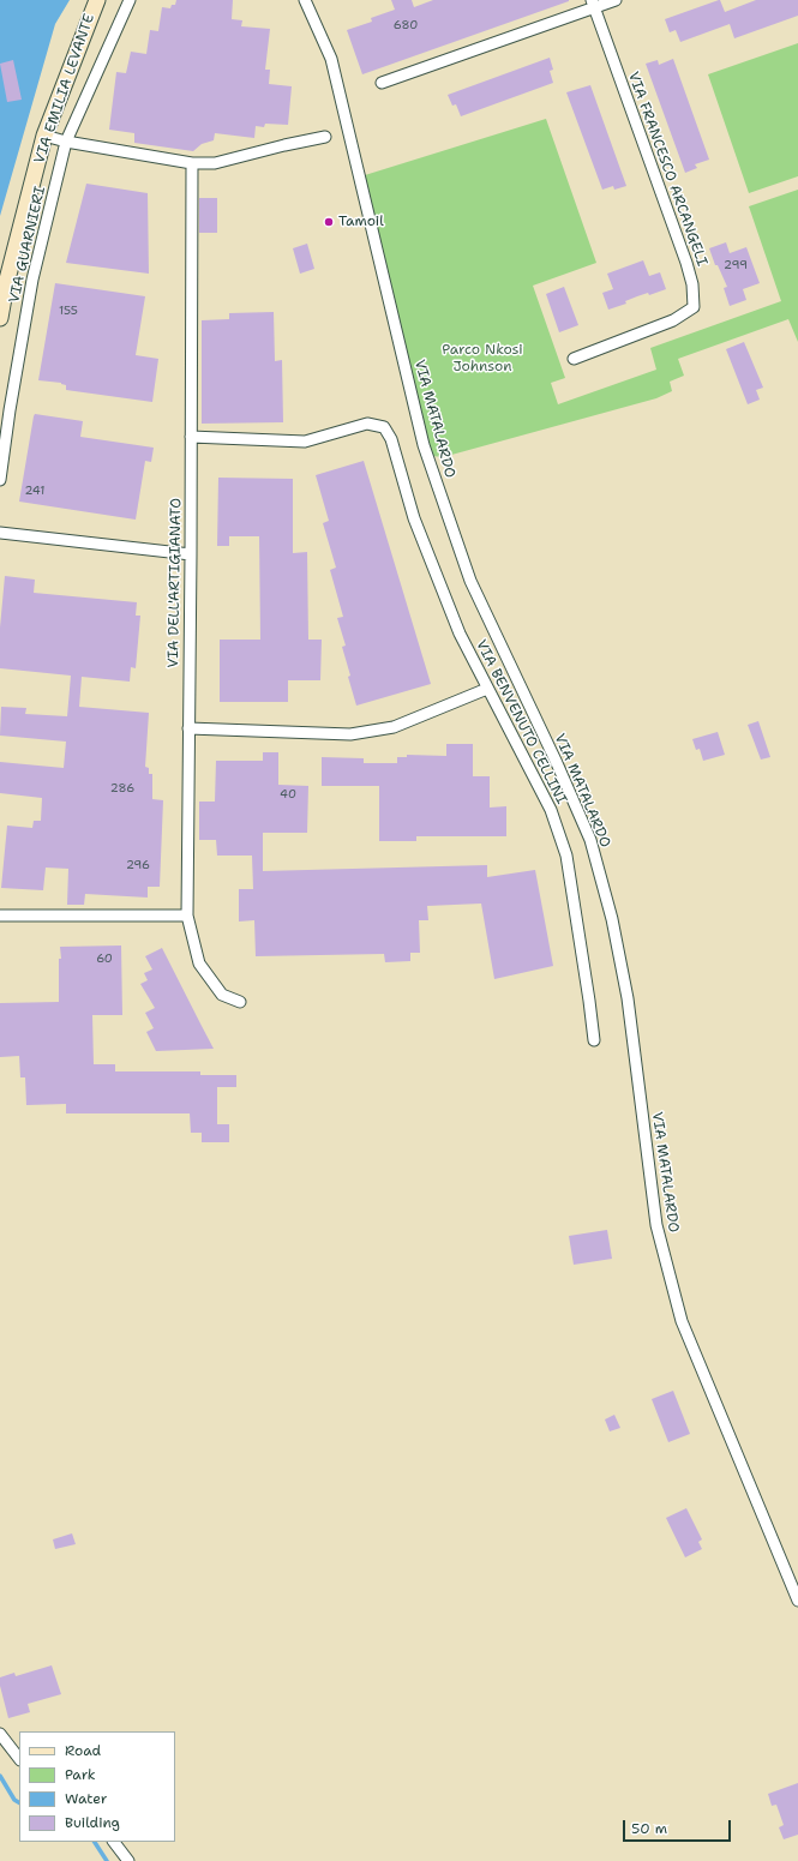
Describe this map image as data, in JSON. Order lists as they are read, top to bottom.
{
  "streets": {
    "main road": ["VIA EMILIA LEVANTE"],
    "street": [
      "VIA FRANCESCO ARCANGELI",
      "VIA GUARNIERI",
      "VIA MATALARDO",
      "VIA DELL'ARTIGIANATO",
      "VIA BENVENUTO CELLINI"
    ]
  },
  "crossings": [
    ["VIA DELL'ARTIGIANATO", "VIA BENVENUTO CELLINI"]
  ],
  "parks": ["Parco Nkosi Johnson"],
  "places": ["Tamoil"],
  "house_numbers": [
    "680",
    "299",
    "155",
    "241",
    "286",
    "40",
    "296",
    "60"
  ],
  "legend": [
    "Road",
    "Park",
    "Water",
    "Building"
  ],
  "scale_bar": "50 m"
}
